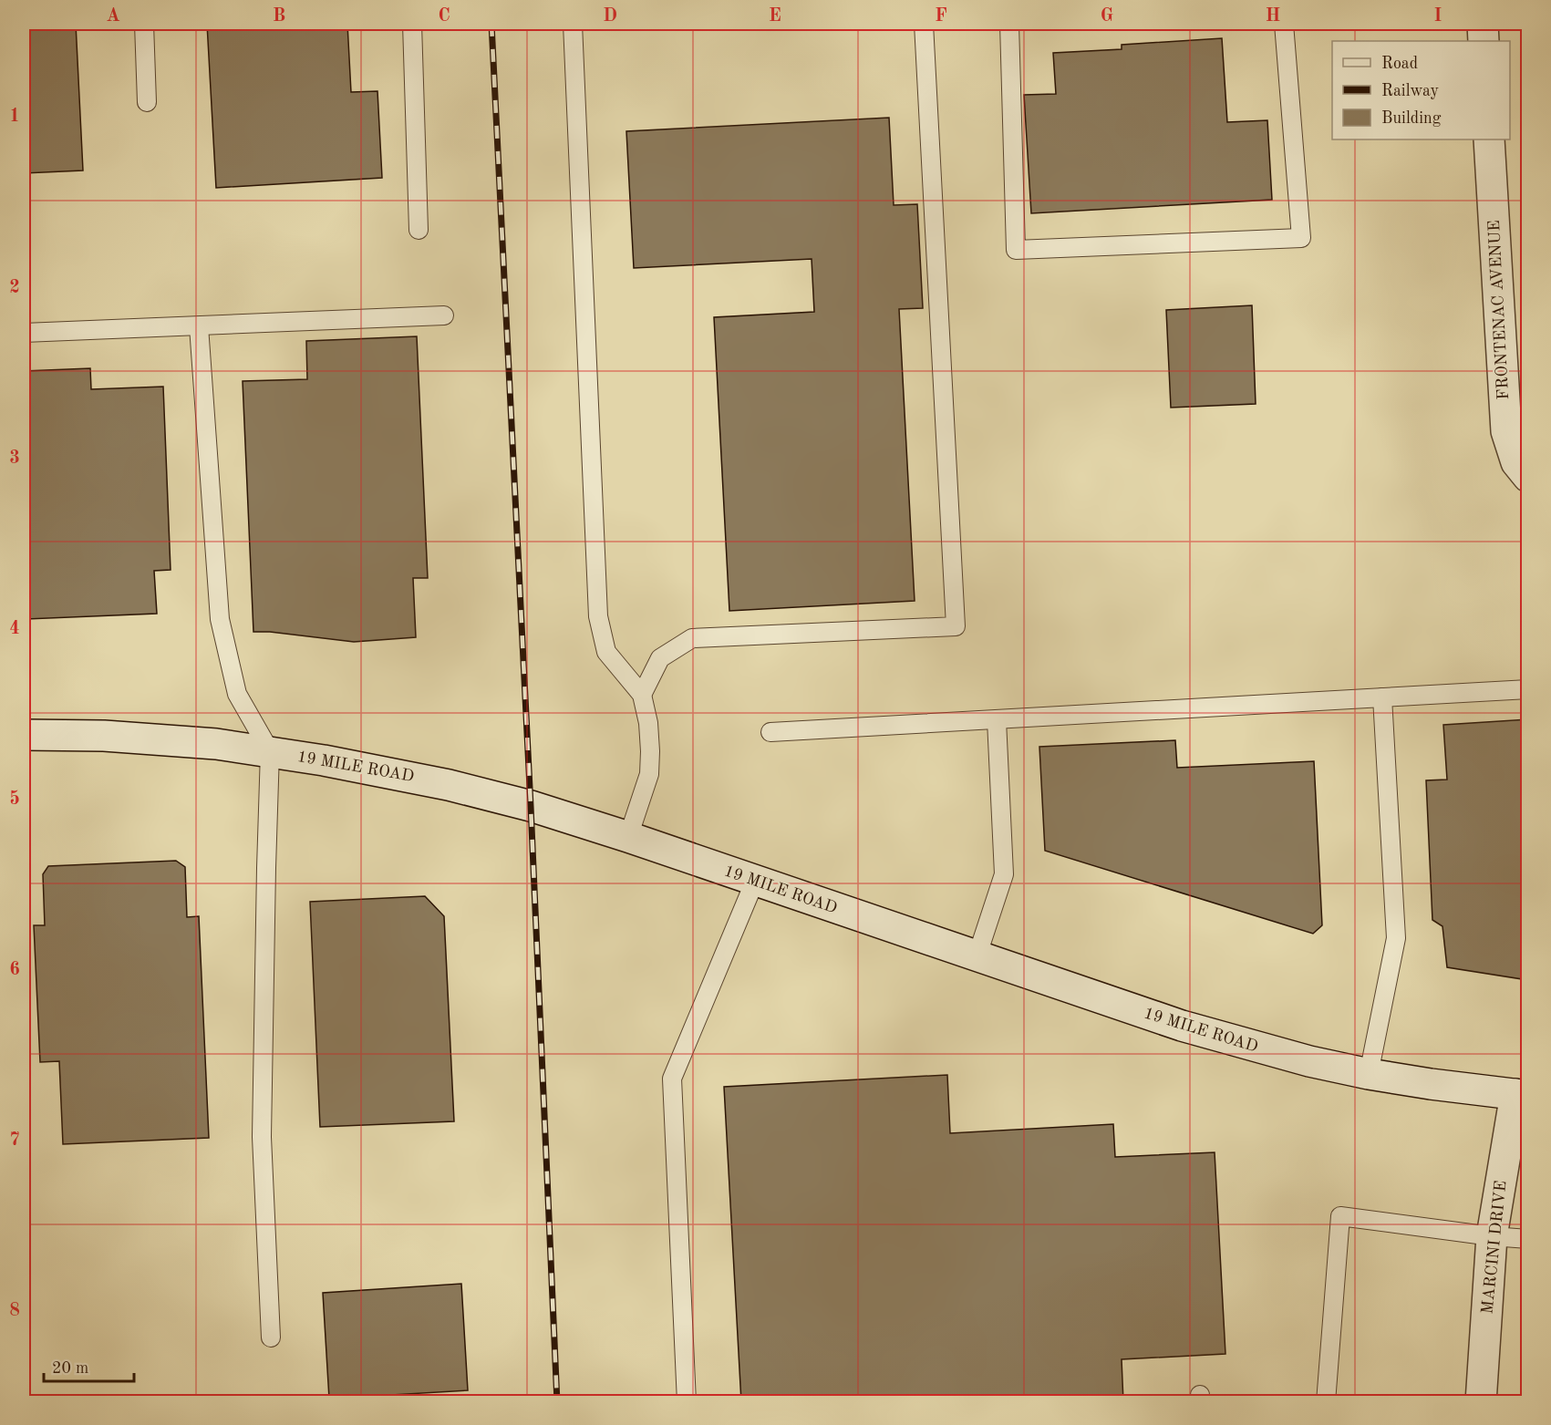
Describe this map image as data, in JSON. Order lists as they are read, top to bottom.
{
  "streets": {
    "street": ["FRONTENAC AVENUE", "19 MILE ROAD", "MARCINI DRIVE"]
  },
  "crossings": [
    ["19 MILE ROAD", "MARCINI DRIVE"]
  ],
  "legend": ["Road", "Railway", "Building"],
  "scale_bar": "20 m",
  "grid": {
    "columns": [
      "A",
      "B",
      "C",
      "D",
      "E",
      "F",
      "G",
      "H",
      "I"
    ],
    "rows": [
      "1",
      "2",
      "3",
      "4",
      "5",
      "6",
      "7",
      "8"
    ]
  }
}
